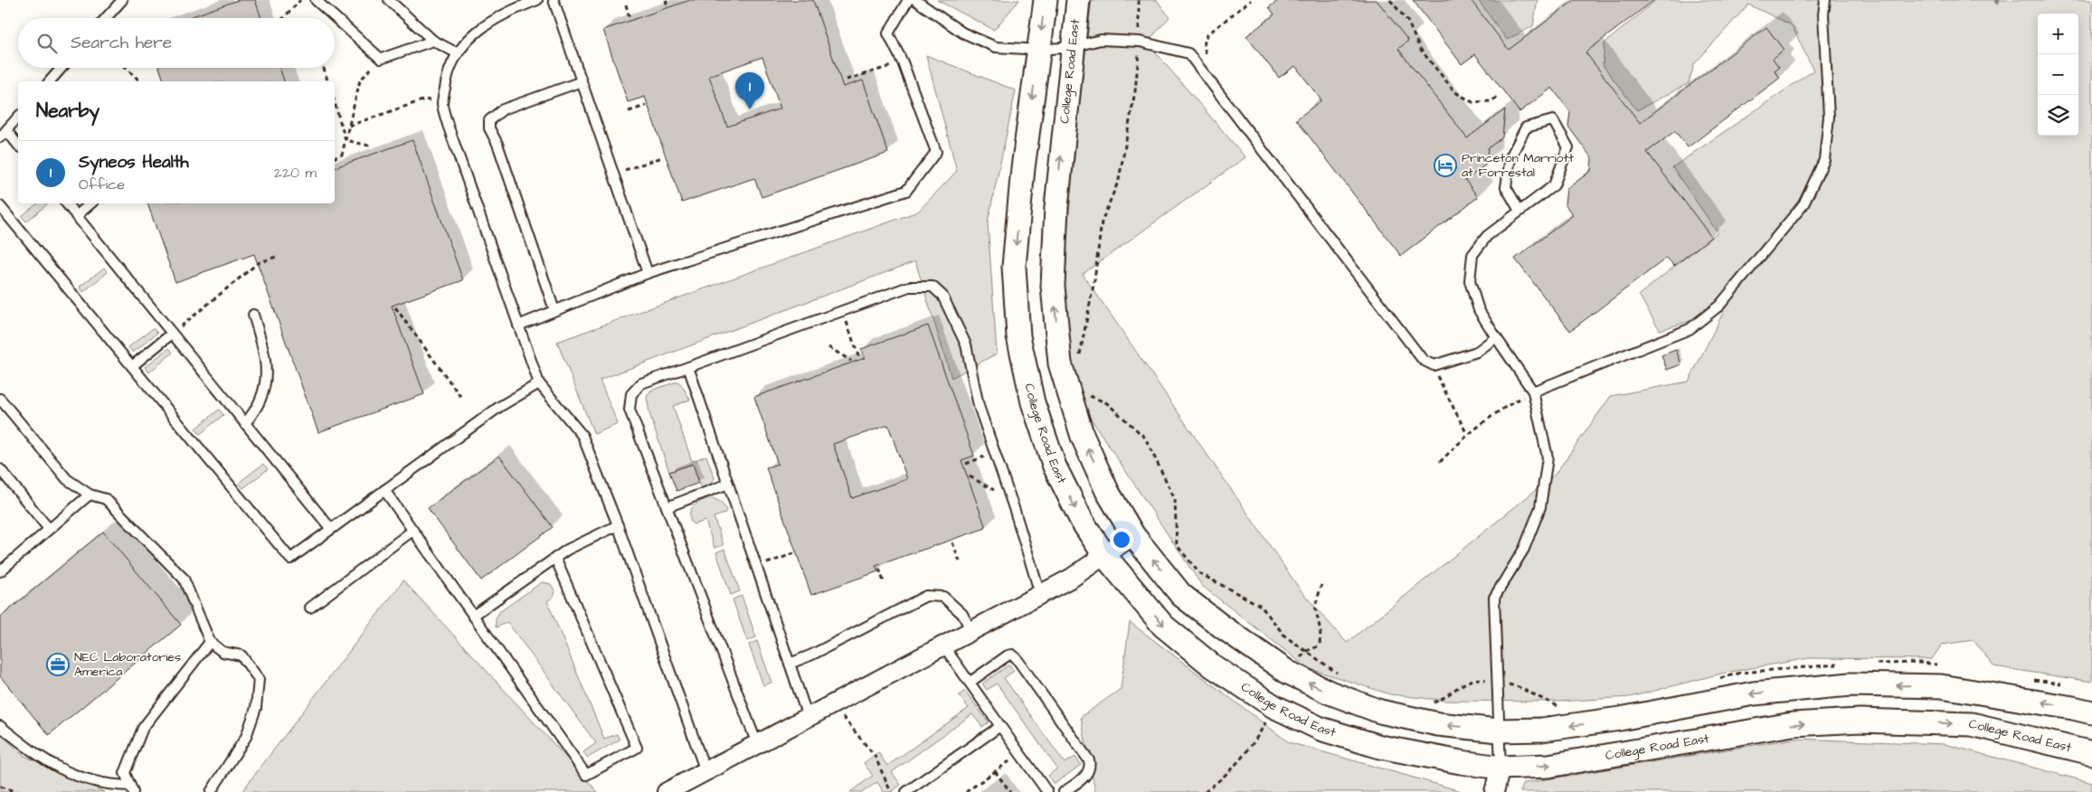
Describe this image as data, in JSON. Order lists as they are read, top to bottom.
{
  "streets": {
    "street": ["College Road East"]
  },
  "places": {
    "hotel": ["Princeton Marriott at Forrestal"],
    "office": ["NEC Laboratories America"]
  },
  "page": {
    "map_buttons": ["+", "−"],
    "search": "Search here",
    "pins": "1",
    "heading": "Nearby",
    "list": [
      {
        "mark": "1",
        "name": "Syneos Health",
        "note": "Office",
        "value": "220 m"
      }
    ]
  }
}
